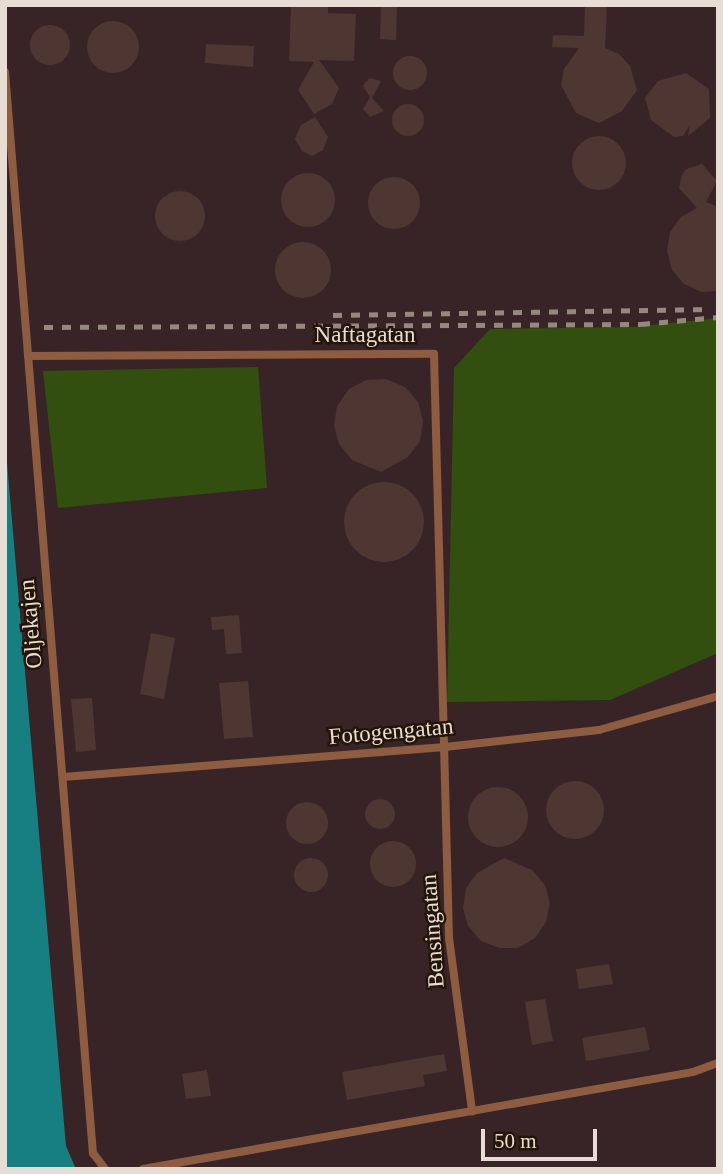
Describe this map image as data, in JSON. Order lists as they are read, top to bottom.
{
  "streets": {
    "lane": [
      "Naftagatan",
      "Oljekajen",
      "Fotogengatan",
      "Bensingatan"
    ]
  },
  "crossings": [
    ["Naftagatan", "Oljekajen"],
    ["Naftagatan", "Fotogengatan"],
    ["Naftagatan", "Bensingatan"],
    ["Oljekajen", "Fotogengatan"],
    ["Fotogengatan", "Bensingatan"]
  ],
  "scale_bar": "50 m"
}
